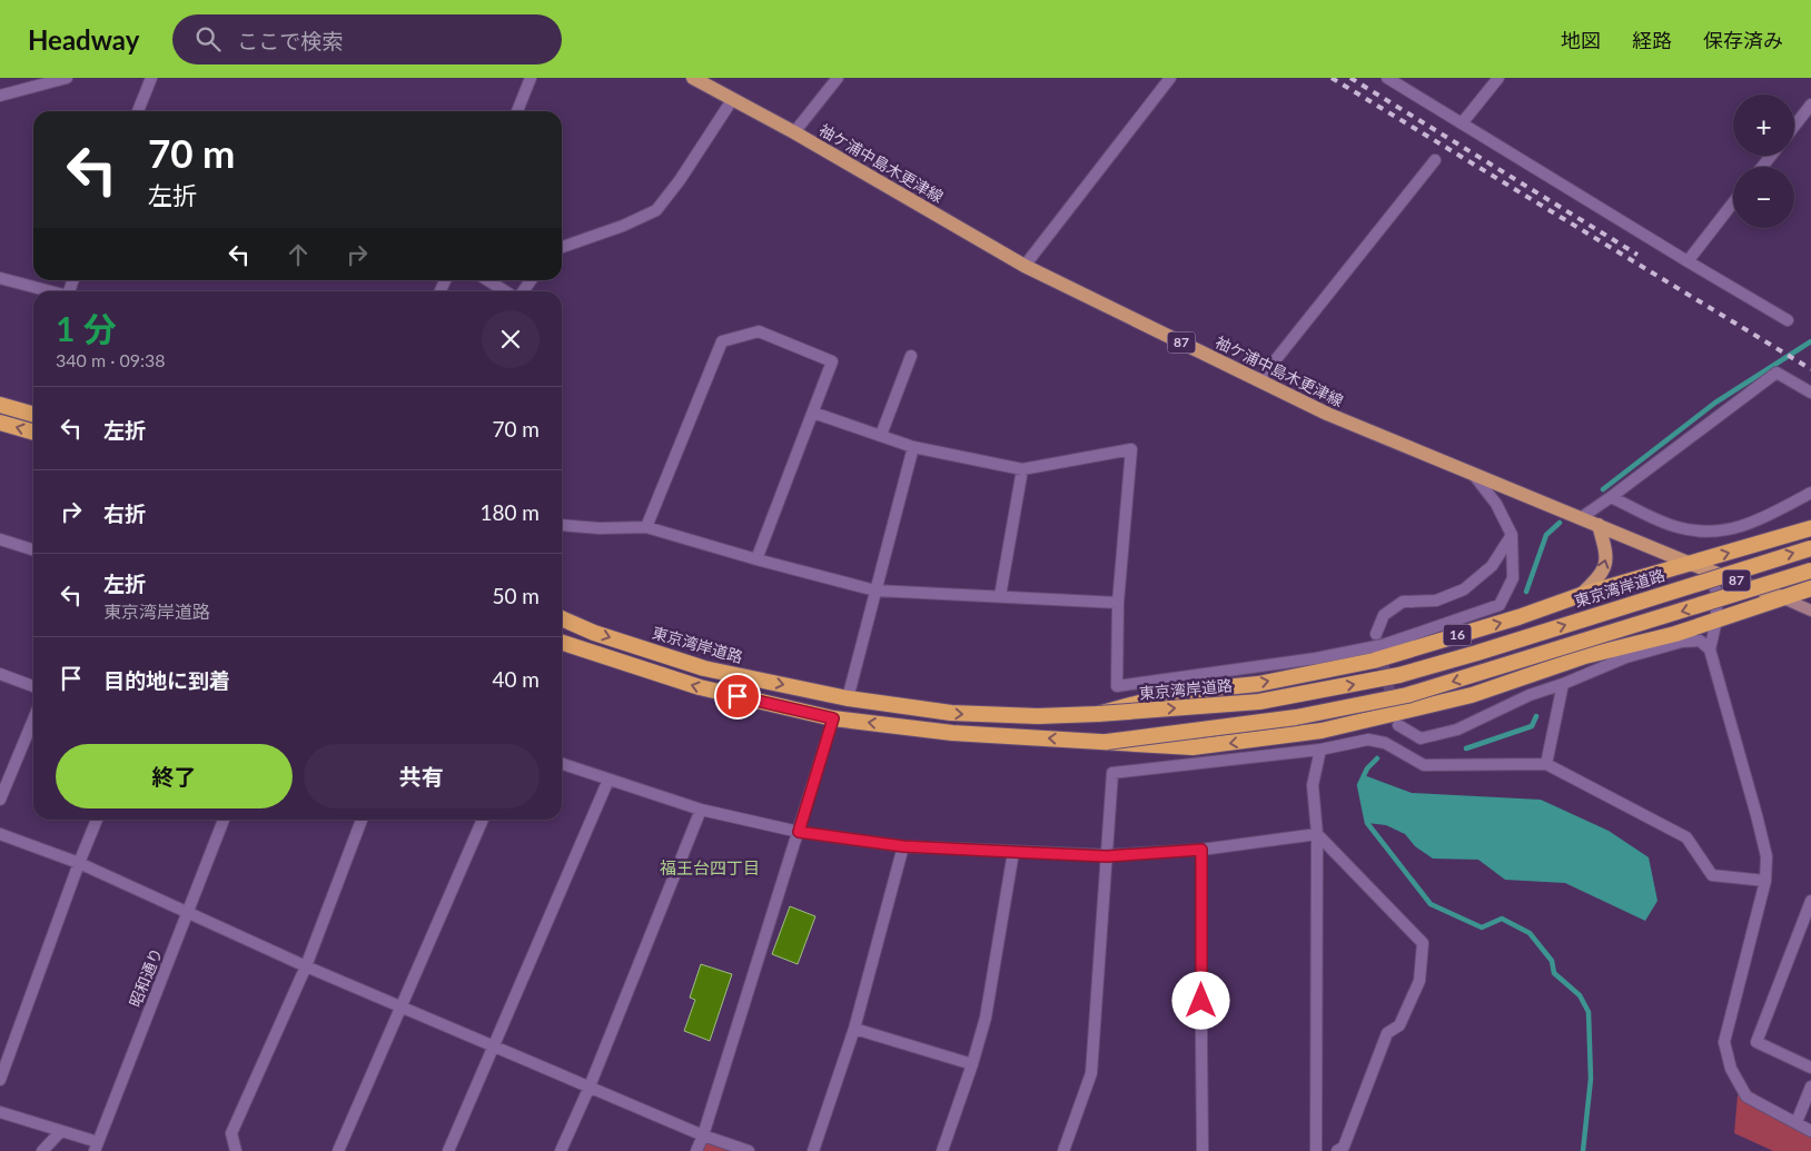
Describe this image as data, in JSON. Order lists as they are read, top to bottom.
{
  "streets": {
    "highway": ["東京湾岸道路", "16"],
    "main road": ["袖ケ浦中島木更津線", "87"],
    "street": ["昭和通り"]
  },
  "crossings": [
    ["袖ケ浦中島木更津線", "87"],
    ["袖ケ浦中島木更津線", "16"],
    ["87", "16"],
    ["東京湾岸道路", "16"]
  ],
  "districts": ["福王台四丁目"],
  "page": {
    "header": "Headway",
    "search": "ここで検索",
    "nav": ["地図", "経路", "保存済み"],
    "map_buttons": ["+", "−"],
    "turn": ["70 m", "左折"],
    "heading": ["1 分", "340 m · 09:38"],
    "list": [
      {
        "name": "左折",
        "value": "70 m"
      },
      {
        "name": "右折",
        "value": "180 m"
      },
      {
        "name": "左折",
        "note": "東京湾岸道路",
        "value": "50 m"
      },
      {
        "name": "目的地に到着",
        "value": "40 m"
      }
    ],
    "buttons": ["終了", "共有"]
  }
}
